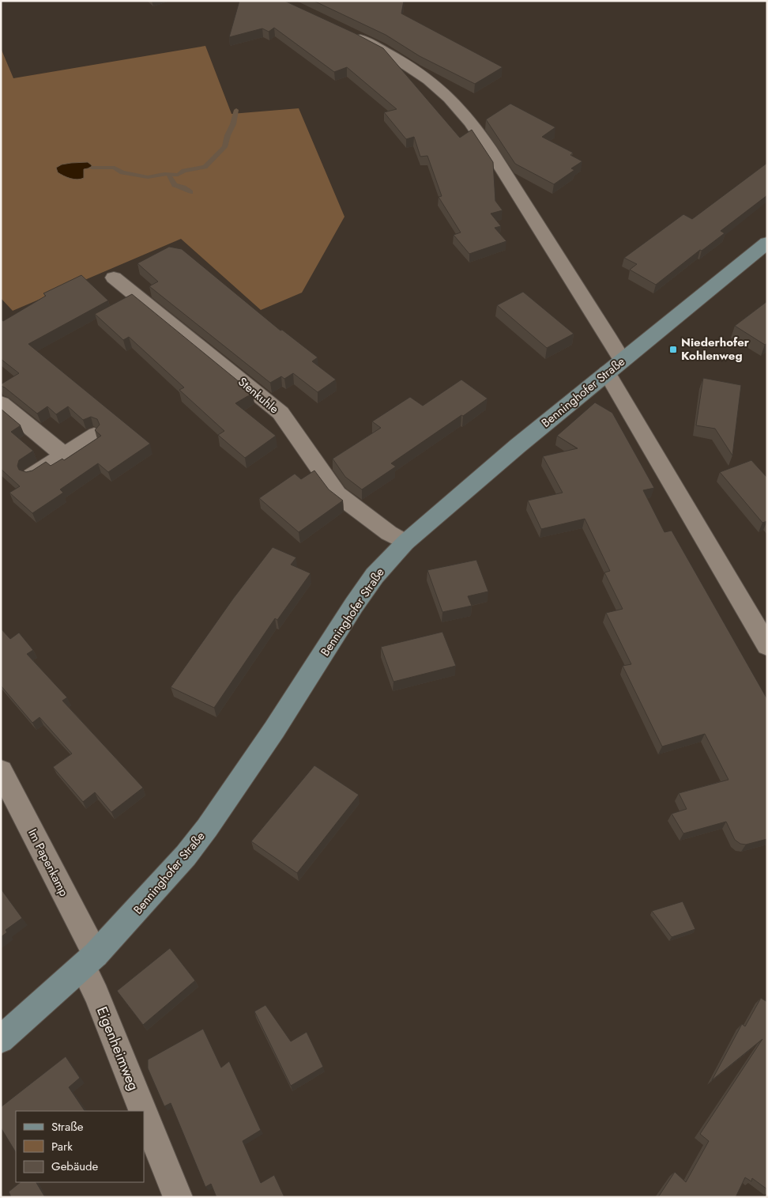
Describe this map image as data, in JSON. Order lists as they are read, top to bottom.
{
  "streets": {
    "main road": ["Benninghofer Straße"],
    "street": ["Stenkuhle", "Im Papenkamp", "Eigenheimweg"]
  },
  "crossings": [
    ["Benninghofer Straße", "Stenkuhle"],
    ["Benninghofer Straße", "Im Papenkamp"],
    ["Benninghofer Straße", "Eigenheimweg"],
    ["Im Papenkamp", "Eigenheimweg"]
  ],
  "places": {
    "transit": ["Niederhofer Kohlenweg"]
  },
  "legend": ["Straße", "Park", "Gebäude"]
}
